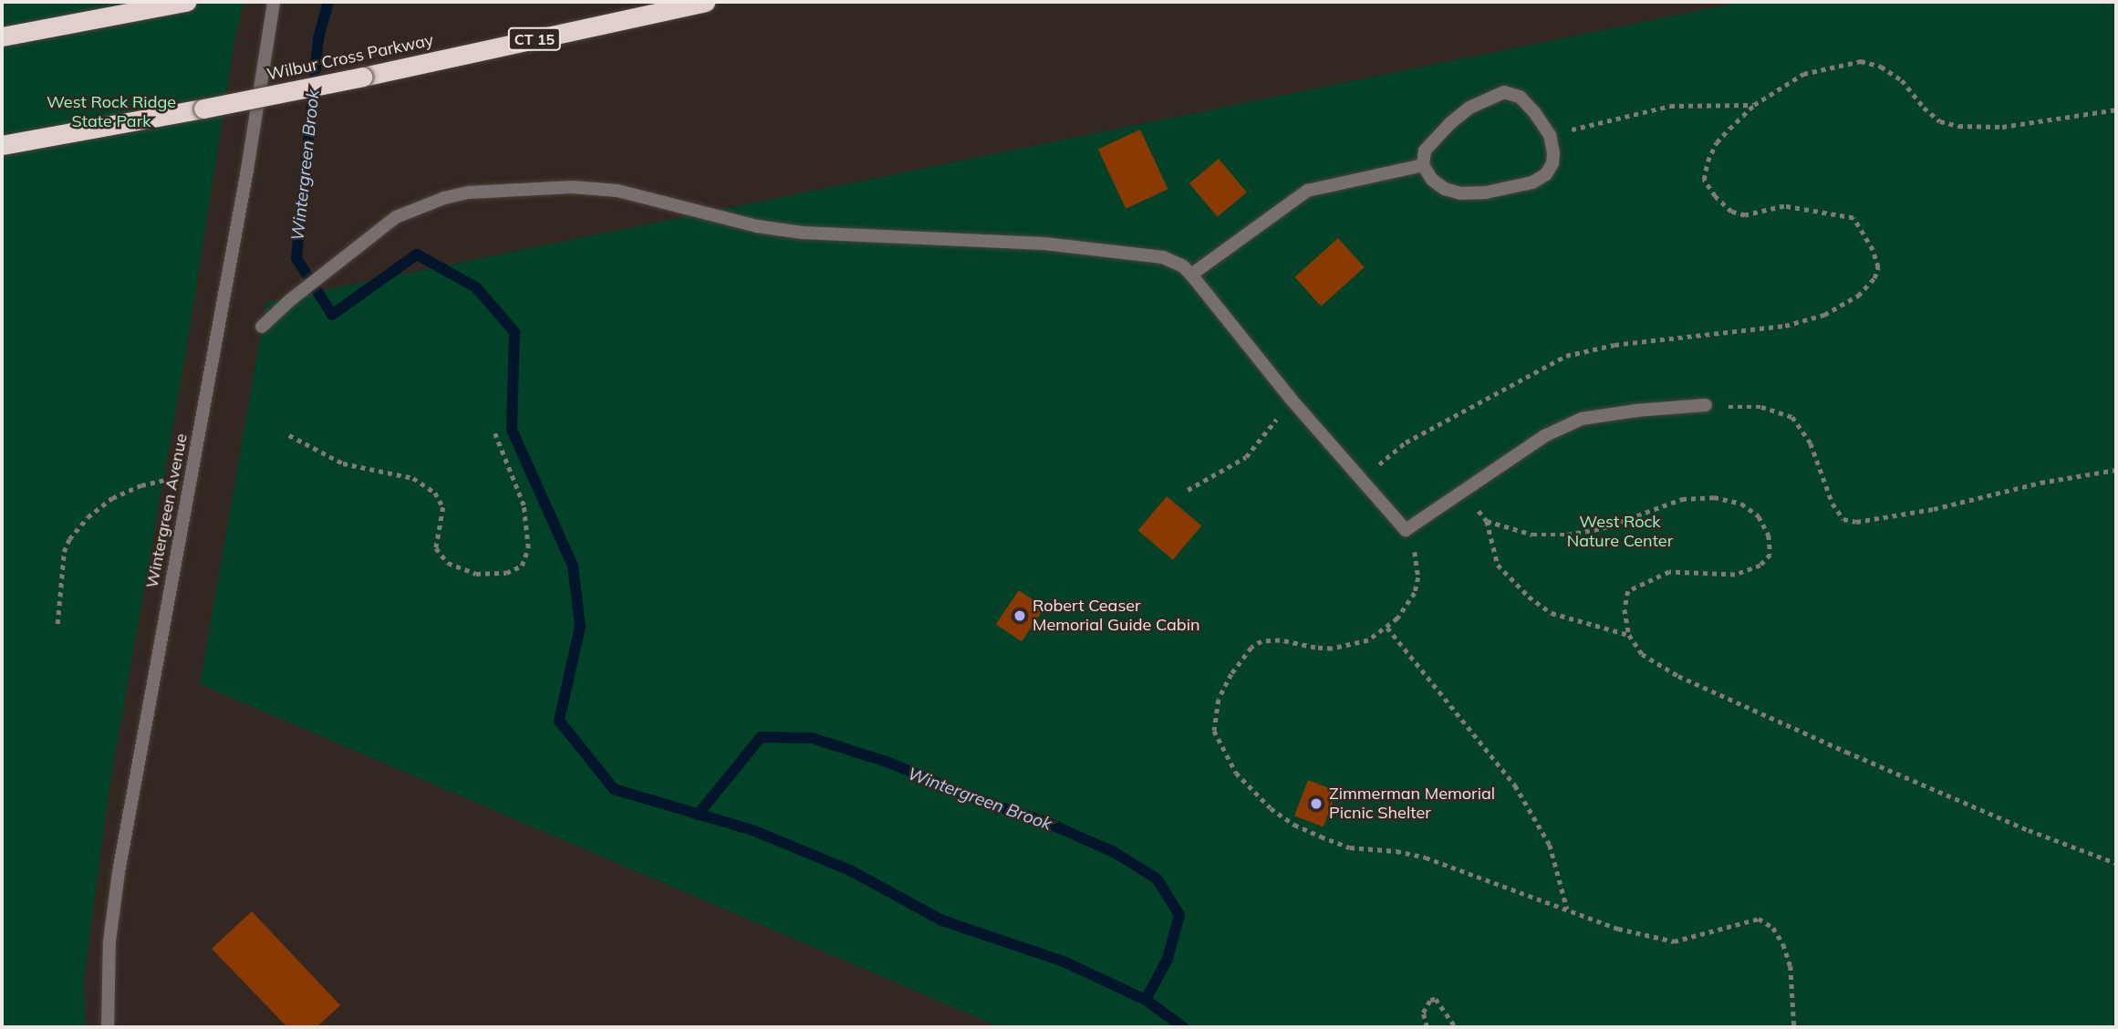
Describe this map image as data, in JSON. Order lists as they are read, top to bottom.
{
  "streets": {
    "highway": ["CT 15", "Wilbur Cross Parkway"],
    "street": ["Wintergreen Avenue"]
  },
  "water": ["Wintergreen Brook"],
  "parks": ["West Rock Ridge State Park", "West Rock Nature Center"],
  "places": ["Robert Ceaser Memorial Guide Cabin", "Zimmerman Memorial Picnic Shelter"]
}
